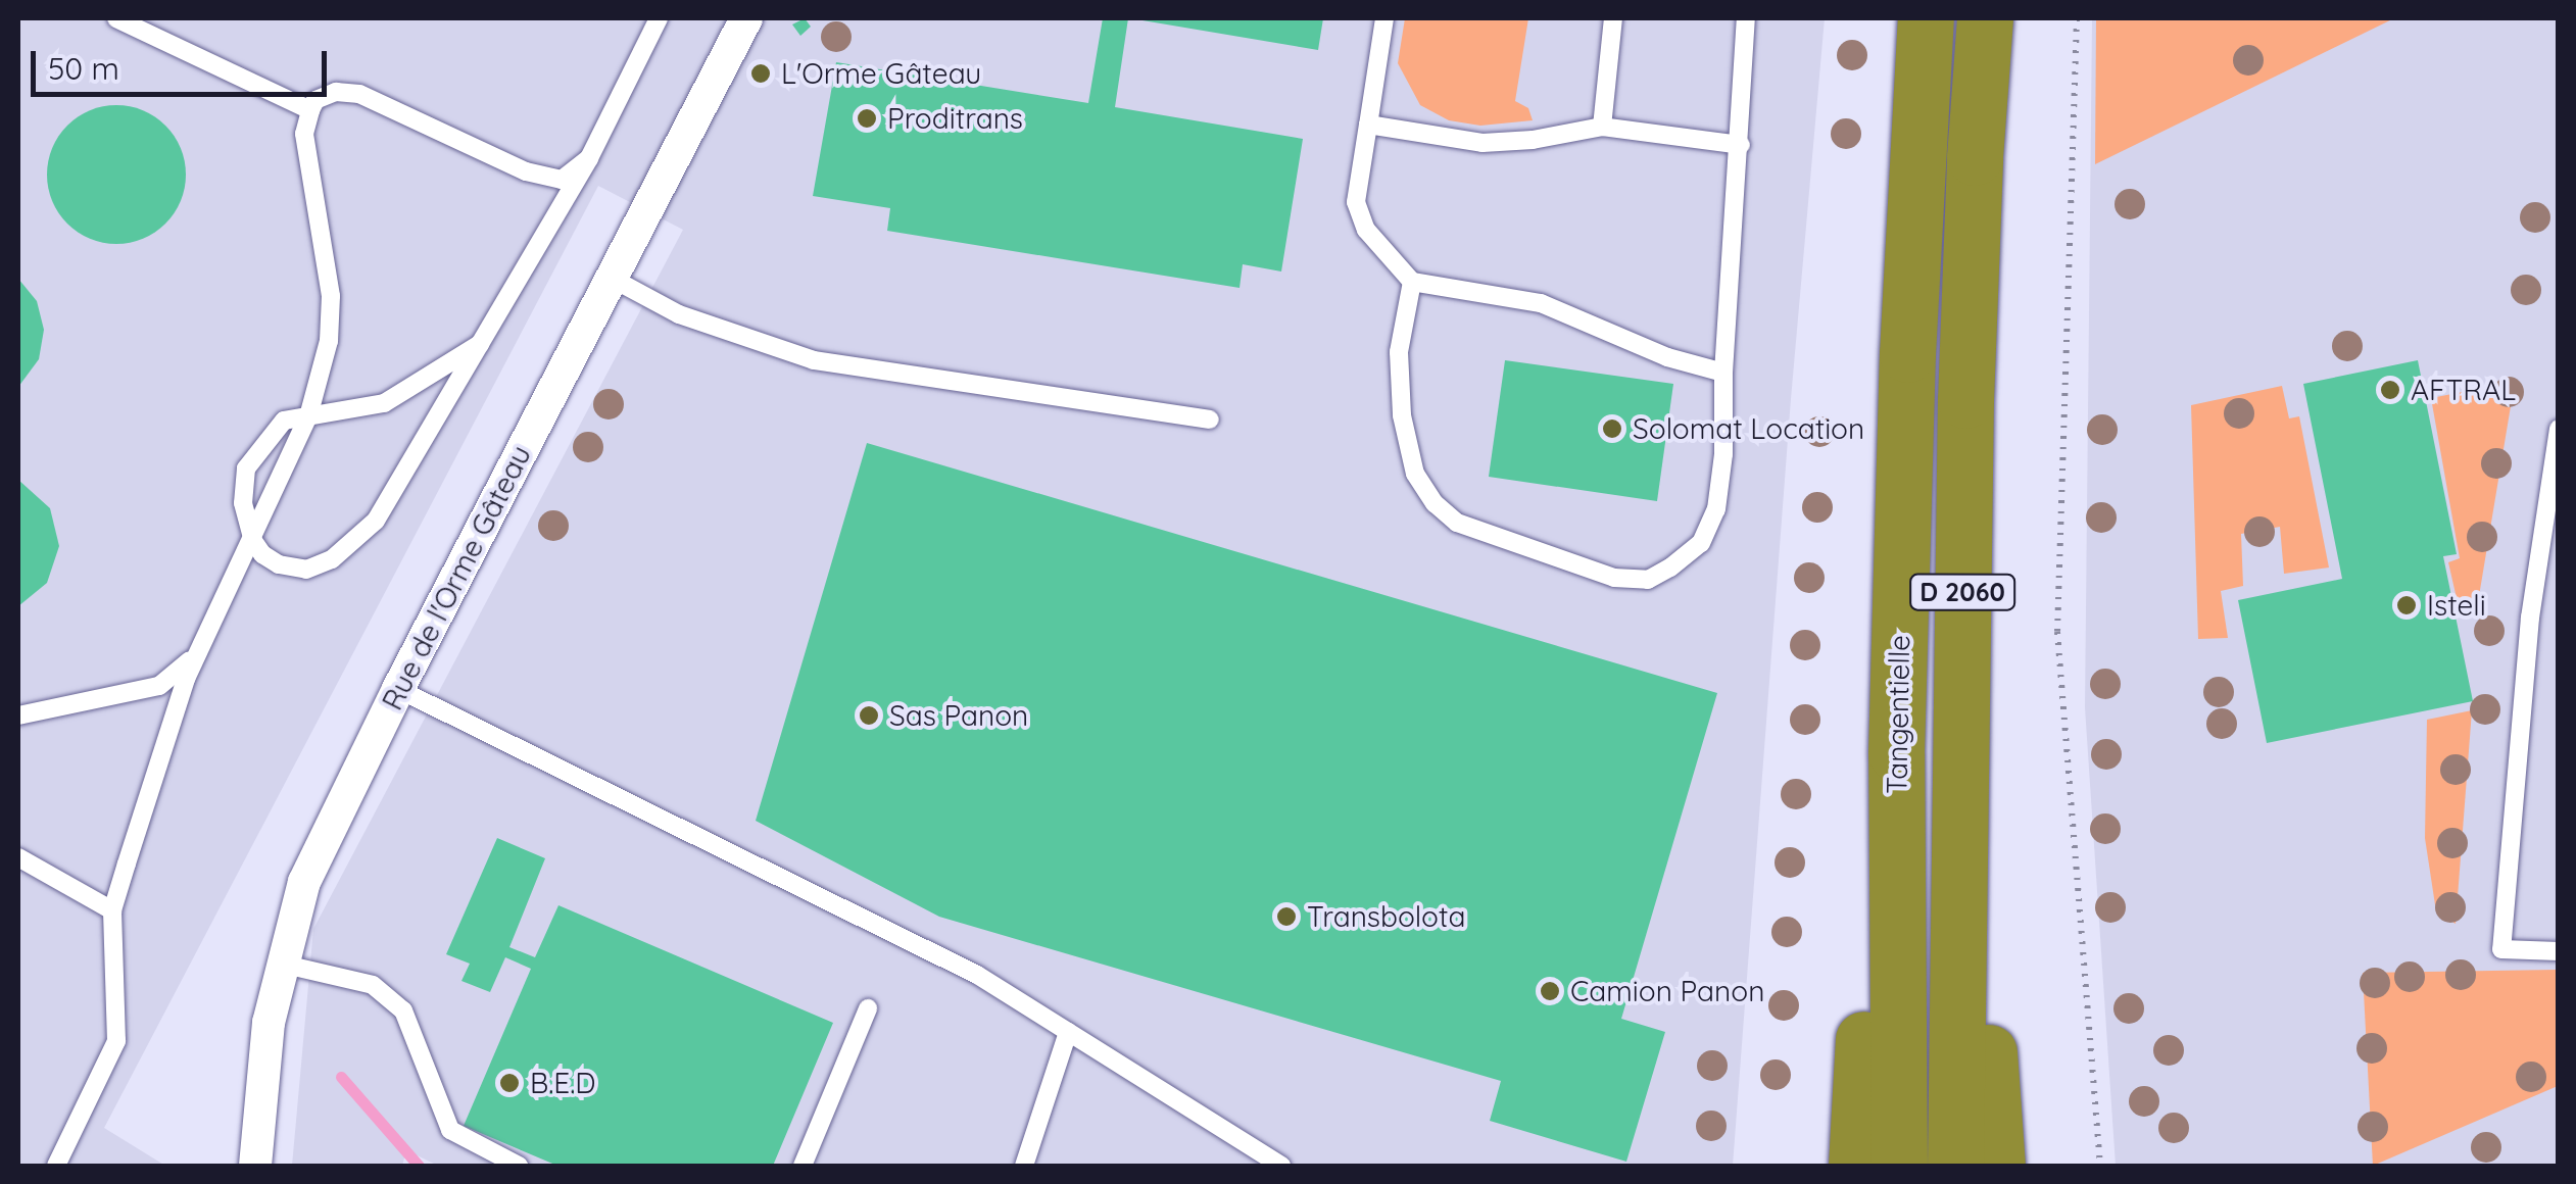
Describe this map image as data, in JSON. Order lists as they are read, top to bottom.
{
  "streets": {
    "highway": ["D 2060", "Tangentielle"],
    "street": ["Rue de l'Orme Gâteau"]
  },
  "places": [
    "L'Orme Gâteau",
    "Proditrans",
    "AFTRAL",
    "Solomat Location",
    "Isteli",
    "Sas Panon",
    "Transbolota",
    "Camion Panon",
    "B.E.D"
  ],
  "scale_bar": "50 m"
}
